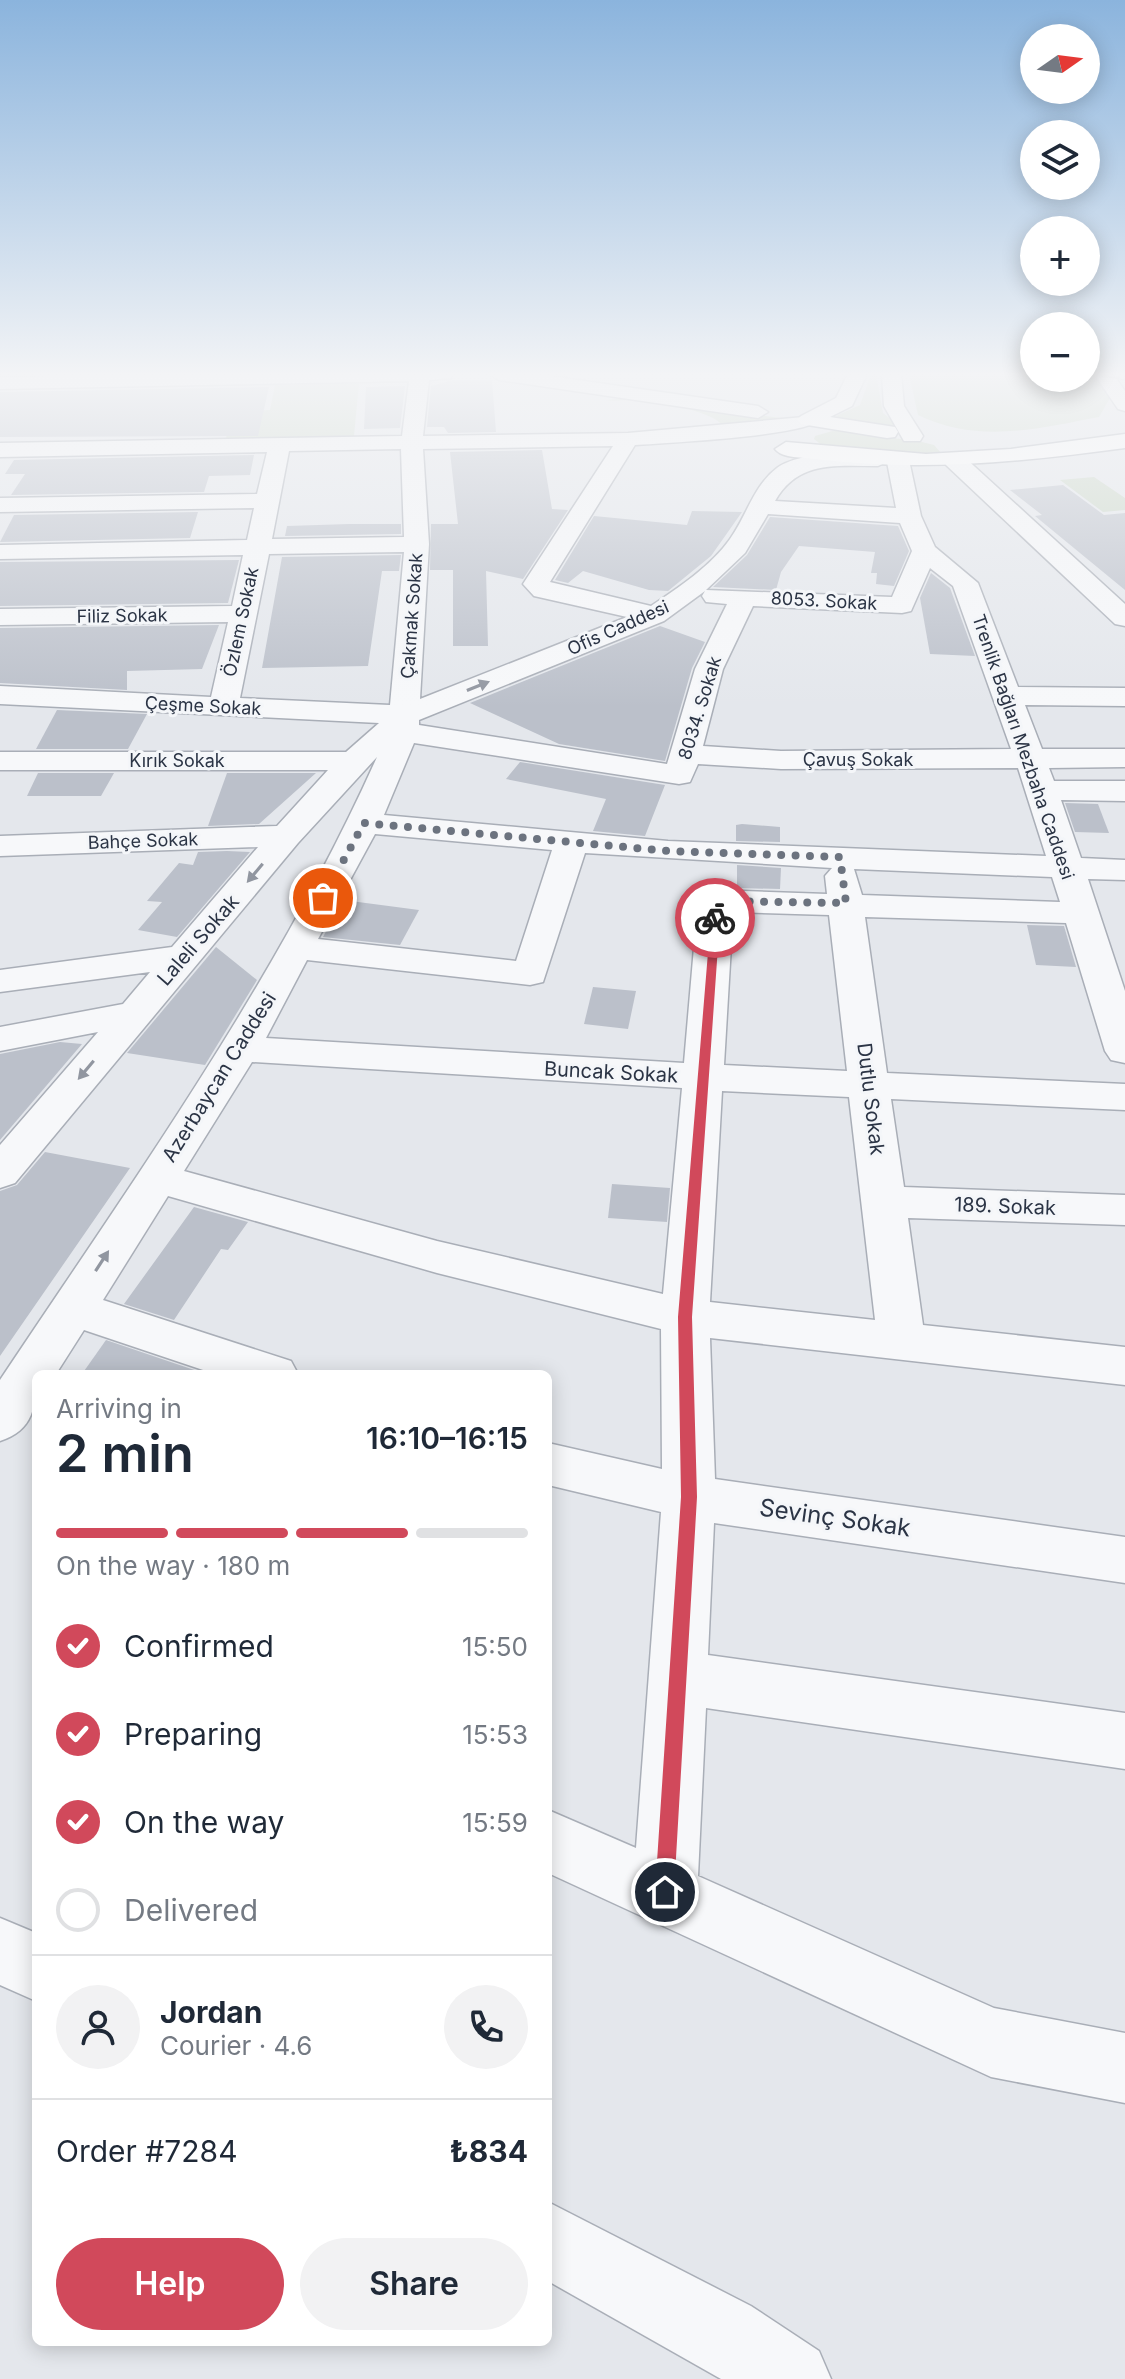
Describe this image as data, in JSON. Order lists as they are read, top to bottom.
{
  "streets": {
    "street": [
      "8053. Sokak",
      "Filiz Sokak",
      "Çakmak Sokak",
      "Özlem Sokak",
      "Ofis Caddesi",
      "Çeşme Sokak",
      "8034. Sokak",
      "Trenlik Bağları Mezbaha Caddesi",
      "Çavuş Sokak",
      "Kırık Sokak",
      "Bahçe Sokak",
      "Laleli Sokak",
      "Buncak Sokak",
      "Azerbaycan Caddesi",
      "Dutlu Sokak",
      "189. Sokak",
      "Sevinç Sokak"
    ]
  },
  "crossings": [
    ["8053. Sokak", "Ofis Caddesi"],
    ["8053. Sokak", "8034. Sokak"],
    ["8053. Sokak", "Trenlik Bağları Mezbaha Caddesi"],
    ["Filiz Sokak", "Özlem Sokak"],
    ["Çakmak Sokak", "Ofis Caddesi"],
    ["Çakmak Sokak", "Çeşme Sokak"],
    ["Çakmak Sokak", "Çavuş Sokak"],
    ["Çakmak Sokak", "Laleli Sokak"],
    ["Çakmak Sokak", "Azerbaycan Caddesi"],
    ["Özlem Sokak", "Çeşme Sokak"],
    ["Ofis Caddesi", "Çeşme Sokak"],
    ["Ofis Caddesi", "Çavuş Sokak"],
    ["Ofis Caddesi", "Laleli Sokak"],
    ["Ofis Caddesi", "Azerbaycan Caddesi"],
    ["Çeşme Sokak", "Çavuş Sokak"],
    ["Çeşme Sokak", "Laleli Sokak"],
    ["Çeşme Sokak", "Azerbaycan Caddesi"],
    ["8034. Sokak", "Çavuş Sokak"],
    ["Trenlik Bağları Mezbaha Caddesi", "Çavuş Sokak"],
    ["Çavuş Sokak", "Laleli Sokak"],
    ["Çavuş Sokak", "Azerbaycan Caddesi"],
    ["Kırık Sokak", "Laleli Sokak"],
    ["Bahçe Sokak", "Laleli Sokak"],
    ["Laleli Sokak", "Azerbaycan Caddesi"],
    ["Buncak Sokak", "Azerbaycan Caddesi"],
    ["Buncak Sokak", "Dutlu Sokak"],
    ["Dutlu Sokak", "189. Sokak"]
  ],
  "one_way": ["Laleli Sokak"],
  "north": "right",
  "page": {
    "map_buttons": ["+", "−"],
    "heading": ["2 min", "Arriving in", "16:10–16:15"],
    "panel": [
      "Jordan",
      "Courier · 4.6",
      "Order #7284",
      "₺834"
    ],
    "bar": "On the way · 180 m",
    "list": [
      ["Confirmed", "15:50"],
      ["Preparing", "15:53"],
      ["On the way", "15:59"],
      "Delivered"
    ],
    "buttons": ["Help", "Share"]
  }
}
